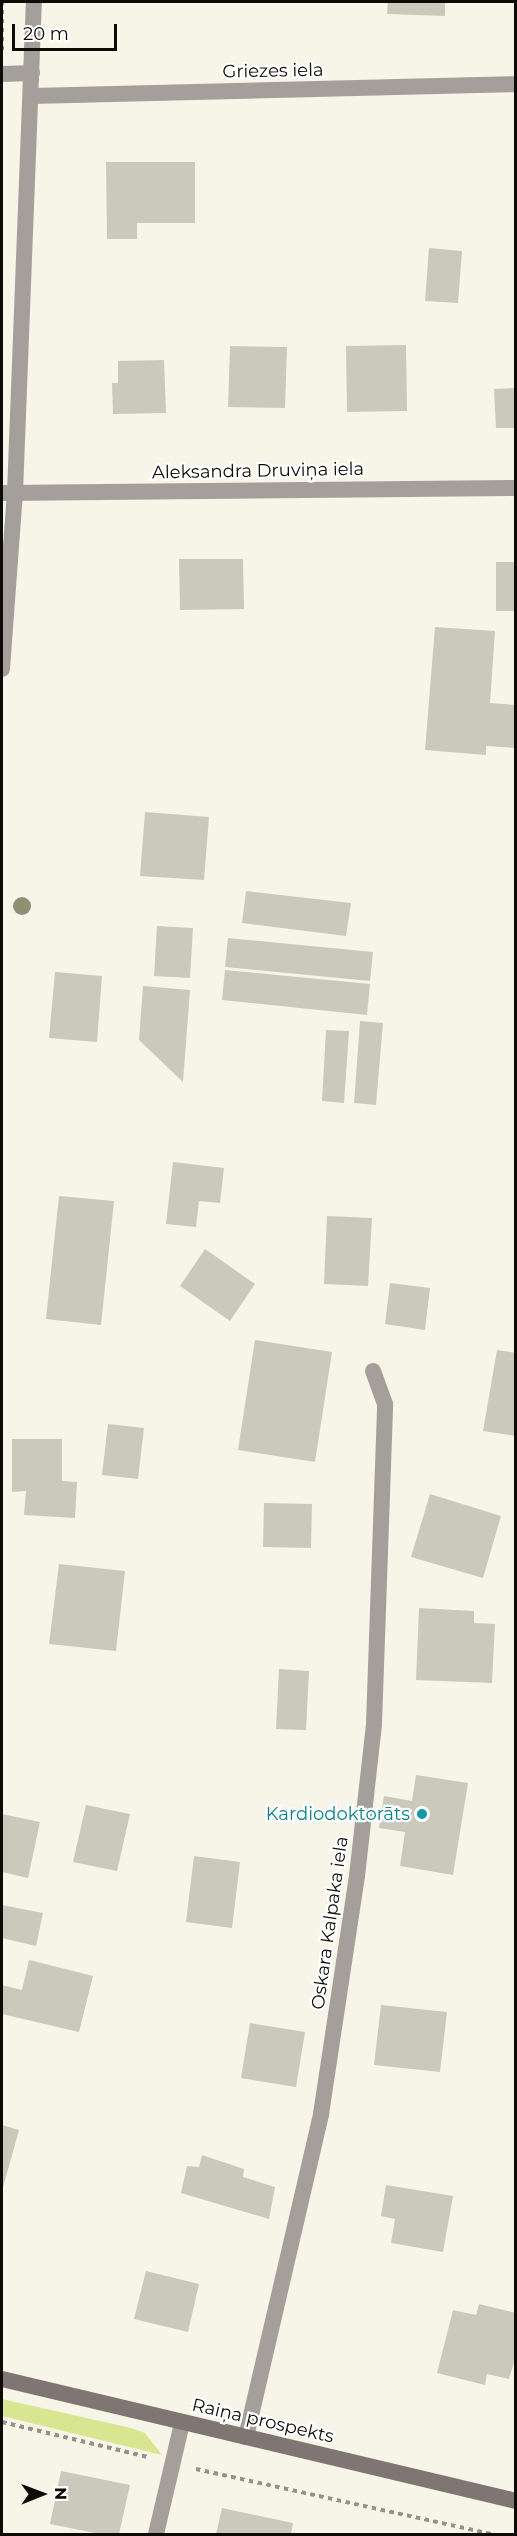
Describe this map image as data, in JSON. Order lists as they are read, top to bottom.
{
  "streets": {
    "main road": ["Raiņa prospekts"],
    "street": ["Griezes iela", "Aleksandra Druviņa iela", "Oskara Kalpaka iela"]
  },
  "crossings": [
    ["Oskara Kalpaka iela", "Raiņa prospekts"]
  ],
  "places": ["Kardiodoktorāts"],
  "scale_bar": "20 m",
  "north": "right"
}
